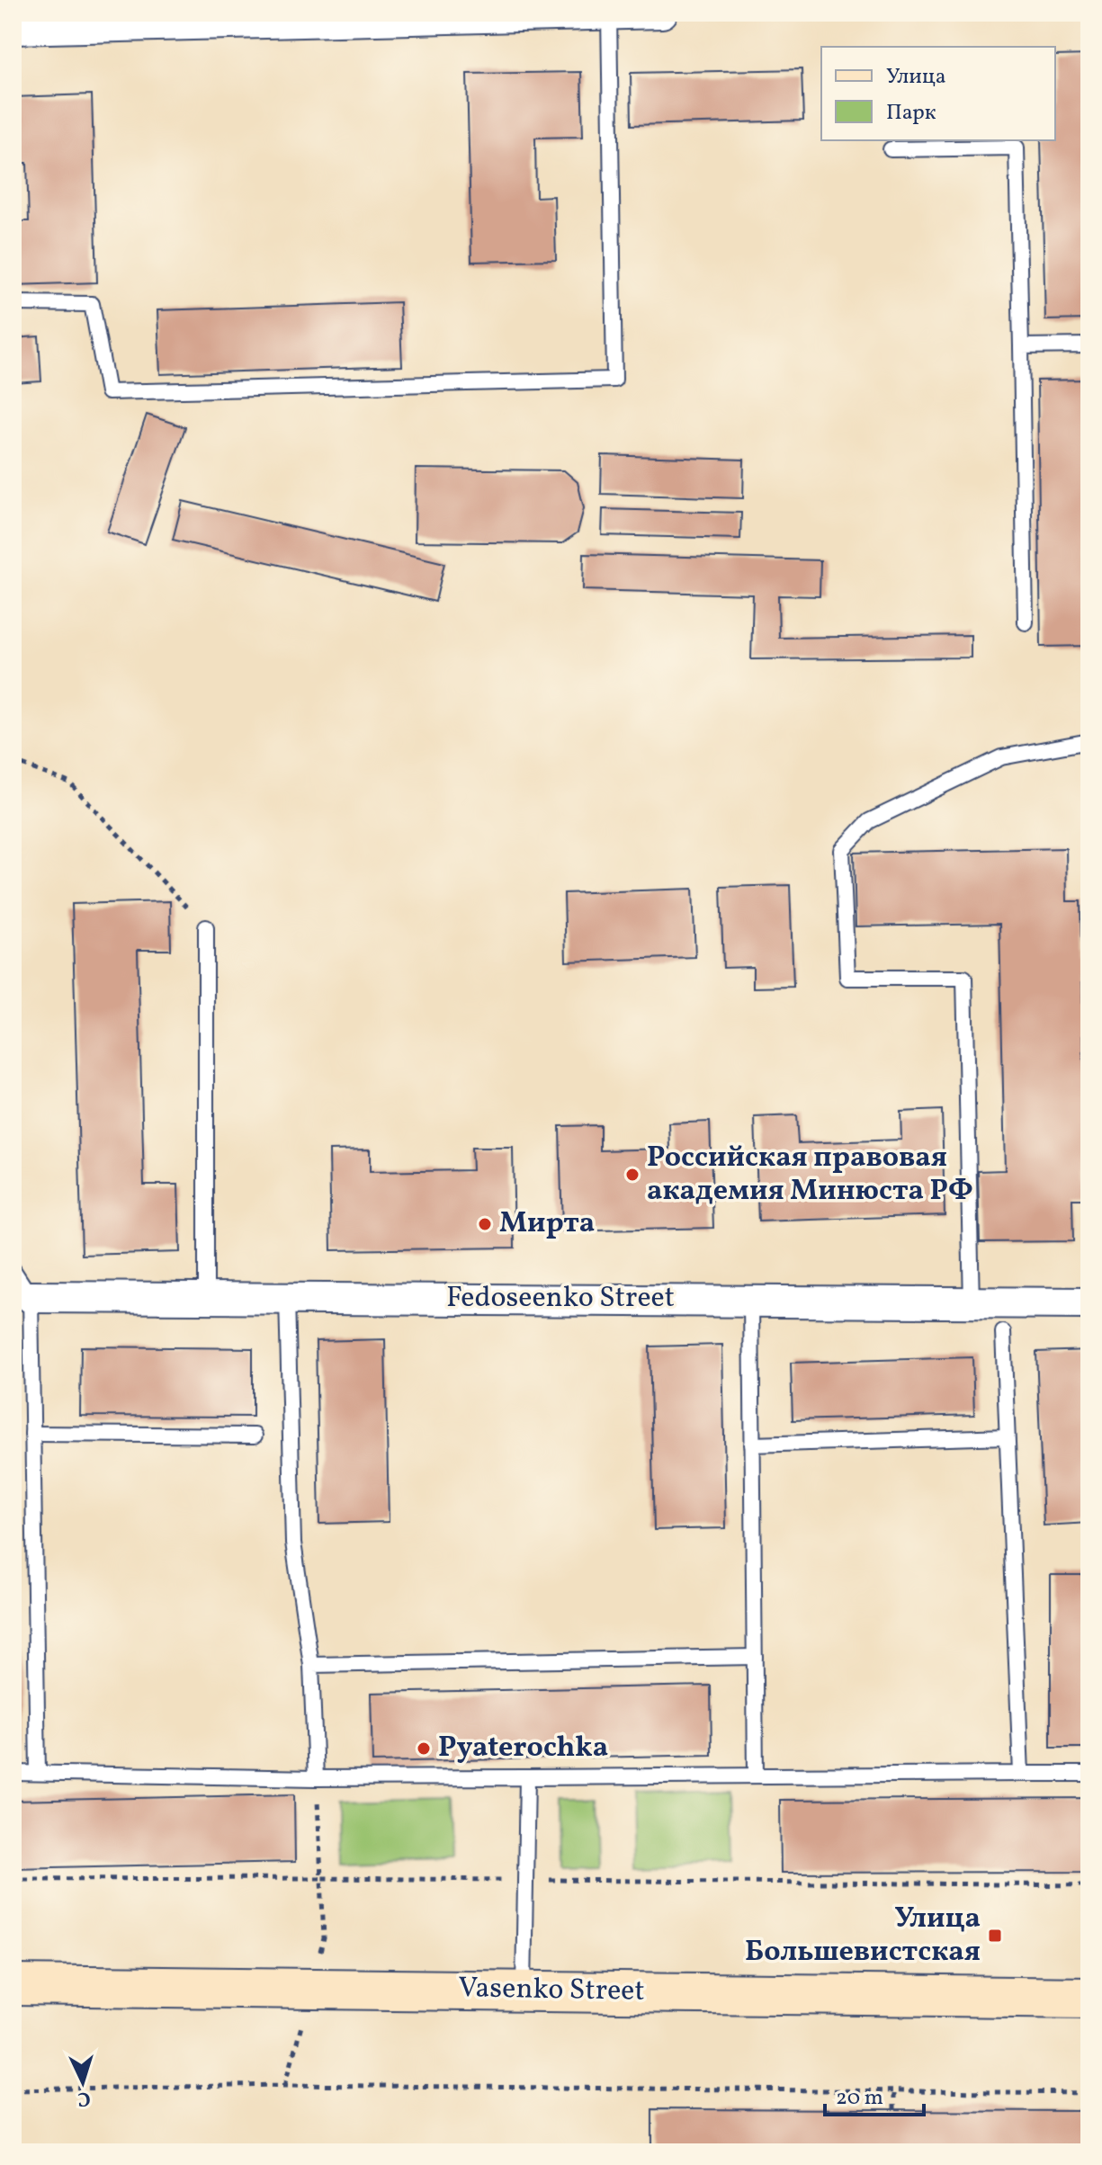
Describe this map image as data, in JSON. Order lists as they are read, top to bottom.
{
  "streets": {
    "main road": ["Vasenko Street"],
    "street": ["Fedoseenko Street"]
  },
  "places": {
    "other": ["Российская правовая академия Минюста РФ", "Мирта", "Pyaterochka"],
    "transit": ["Улица Большевистская"]
  },
  "legend": ["Улица", "Парк"],
  "scale_bar": "20 m",
  "north": "bottom"
}
